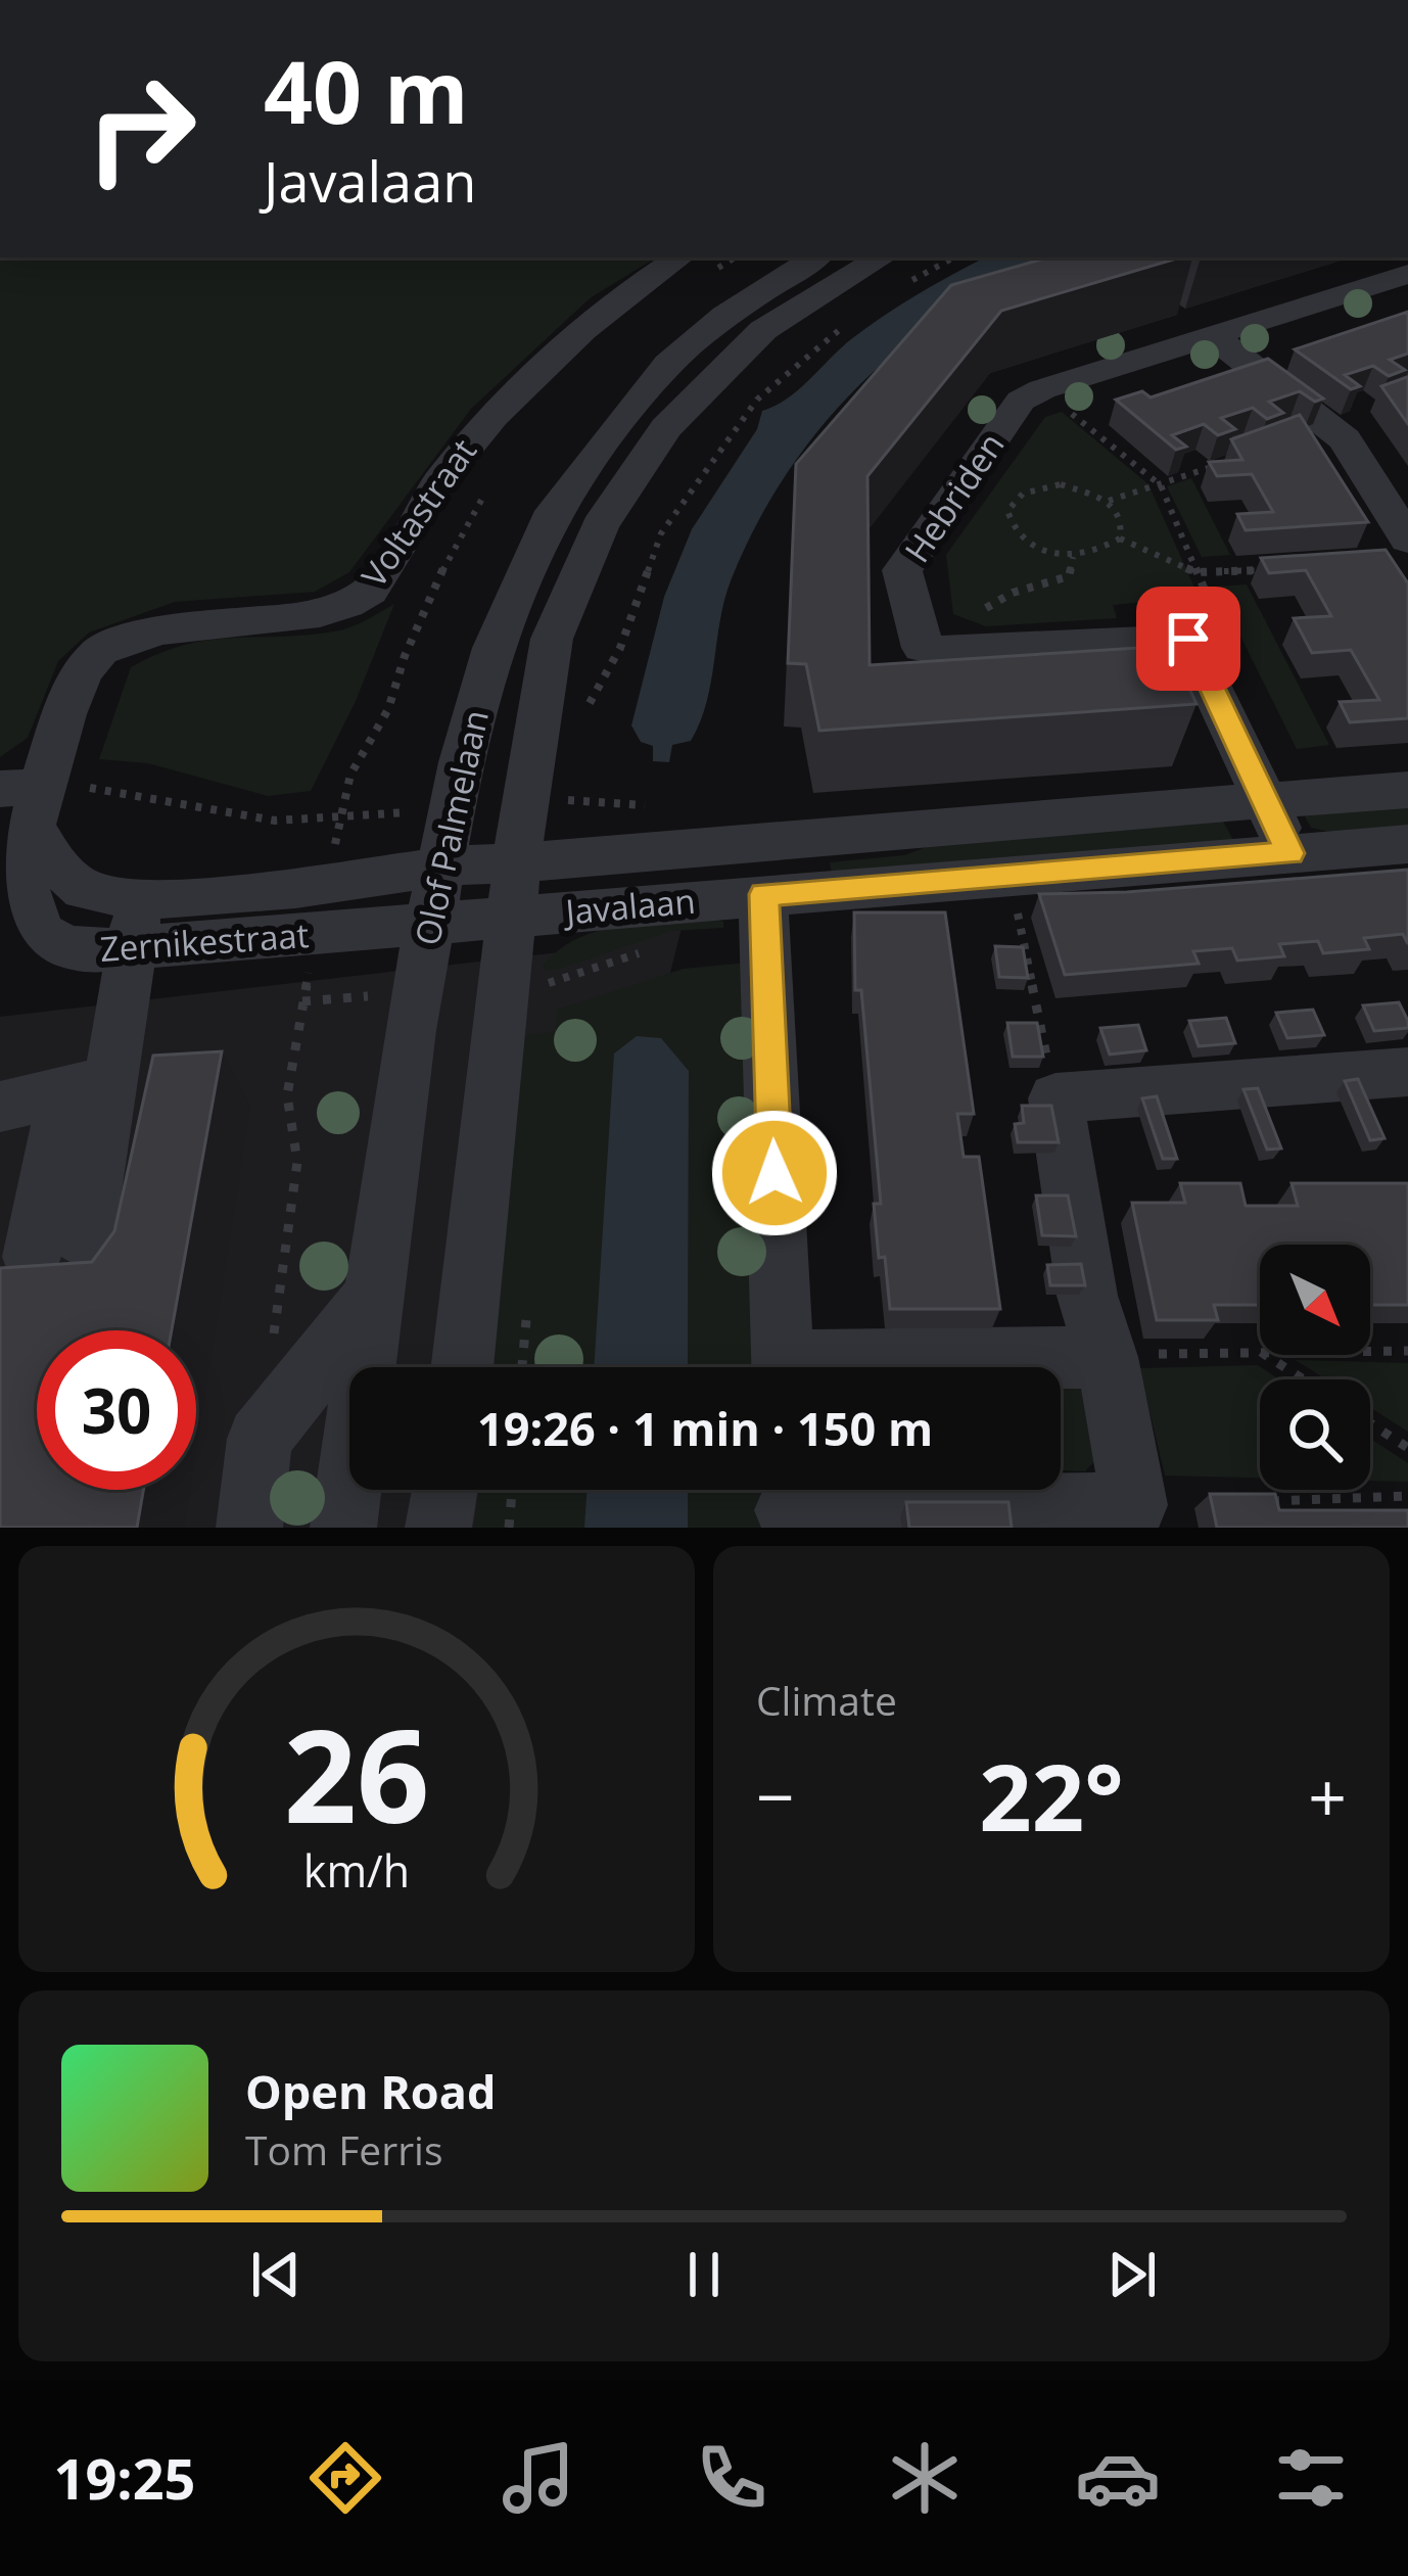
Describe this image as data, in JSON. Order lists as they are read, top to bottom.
{
  "streets": {
    "street": [
      "Hebriden",
      "Voltastraat",
      "Olof Palmelaan",
      "Javalaan",
      "Zernikestraat"
    ]
  },
  "crossings": [
    ["Voltastraat", "Zernikestraat"],
    ["Olof Palmelaan", "Javalaan"],
    ["Olof Palmelaan", "Zernikestraat"],
    ["Javalaan", "Zernikestraat"]
  ],
  "north": "bottom right",
  "page": {
    "turn": ["40 m", "Javalaan"],
    "limit": "30",
    "trip": "19:26 · 1 min · 150 m",
    "tile": "Climate",
    "heat": ["−", "22°", "+"],
    "song": ["Open Road", "Tom Ferris"],
    "tabs": "19:25",
    "gauge": ["26", "km/h"]
  }
}
